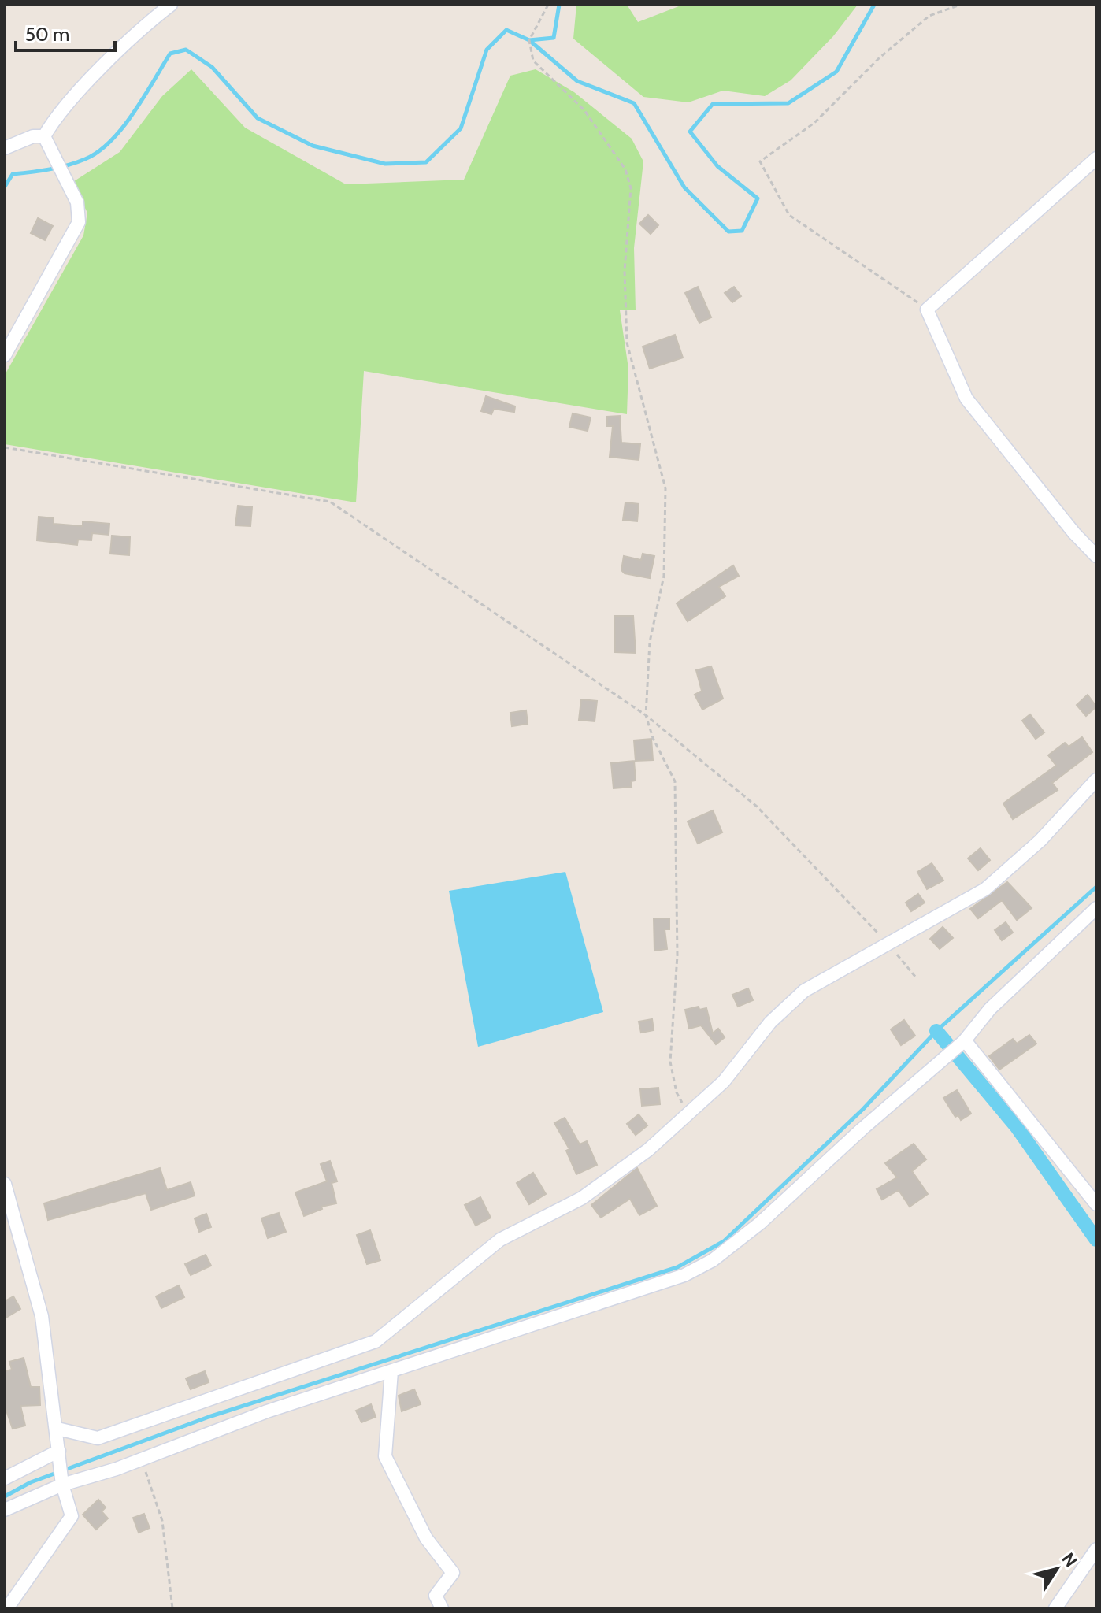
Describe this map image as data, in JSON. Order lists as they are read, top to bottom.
{
  "scale_bar": "50 m",
  "north": "top right"
}
